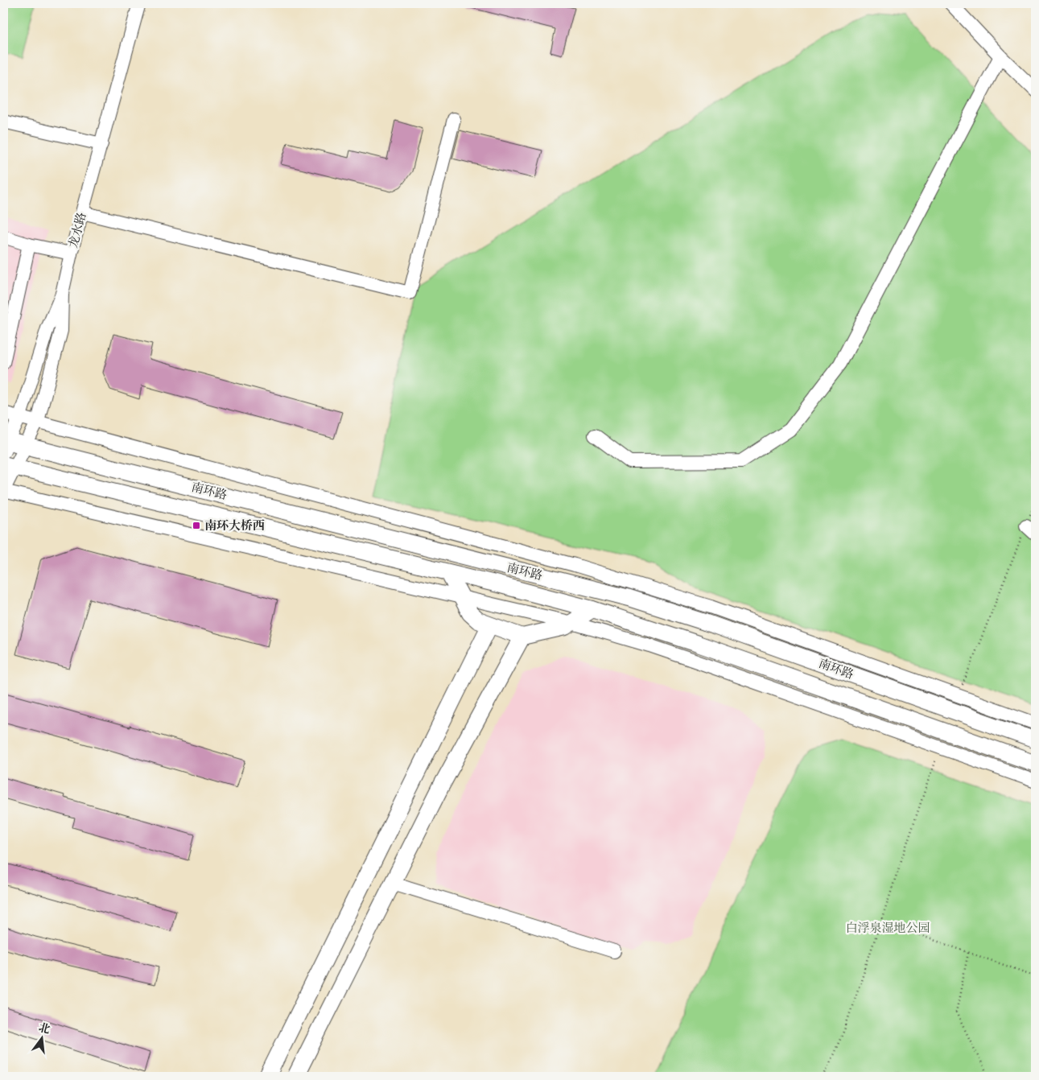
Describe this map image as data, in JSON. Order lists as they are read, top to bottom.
{
  "streets": {
    "main road": ["南环路"],
    "street": ["龙水路"]
  },
  "crossings": [
    ["龙水路", "南环路"]
  ],
  "parks": ["白浮泉湿地公园"],
  "places": {
    "transit": ["南环大桥西"]
  },
  "north": "top"
}
